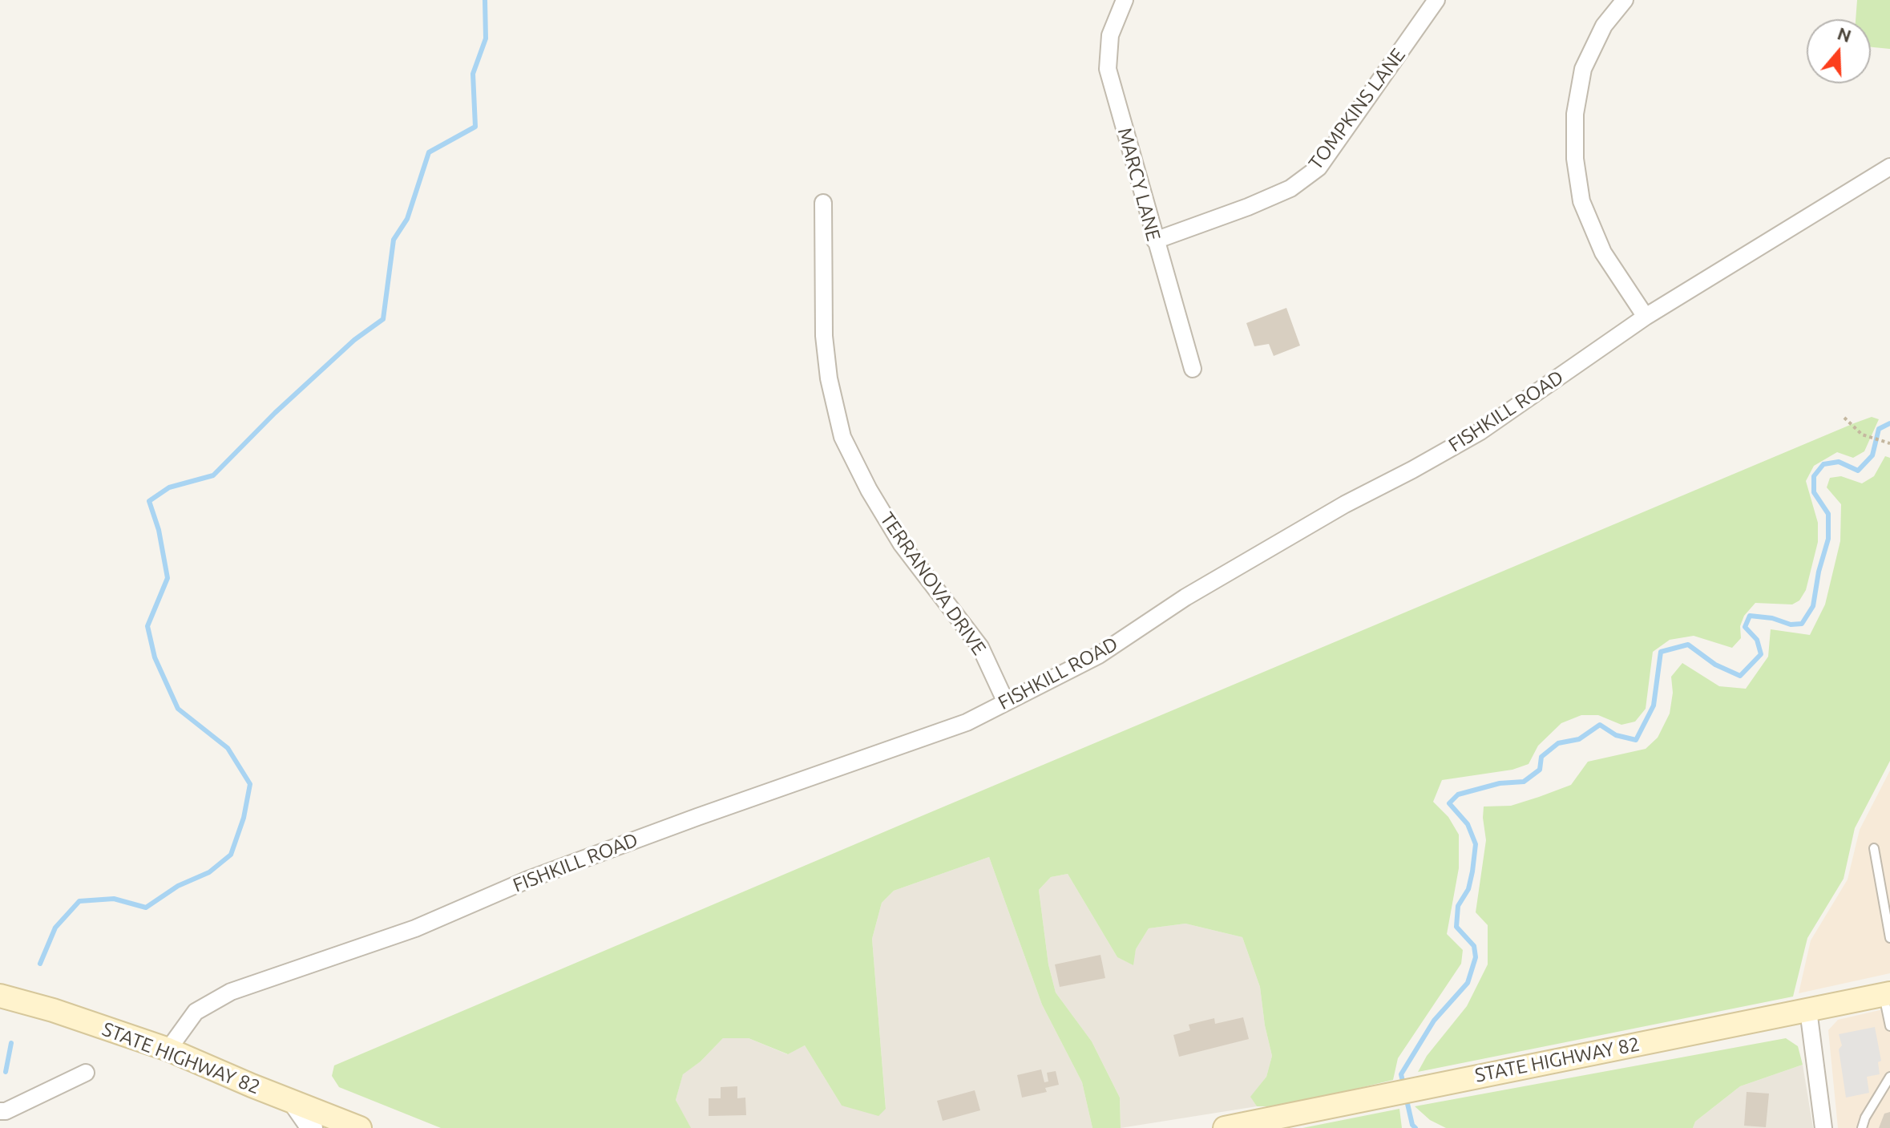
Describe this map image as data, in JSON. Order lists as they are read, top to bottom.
{
  "streets": {
    "main road": ["STATE HIGHWAY 82"],
    "street": [
      "TOMPKINS LANE",
      "MARCY LANE",
      "FISHKILL ROAD",
      "TERRANOVA DRIVE"
    ]
  },
  "crossings": [
    ["TOMPKINS LANE", "MARCY LANE"],
    ["FISHKILL ROAD", "TERRANOVA DRIVE"],
    ["FISHKILL ROAD", "STATE HIGHWAY 82"]
  ],
  "north": "top"
}
